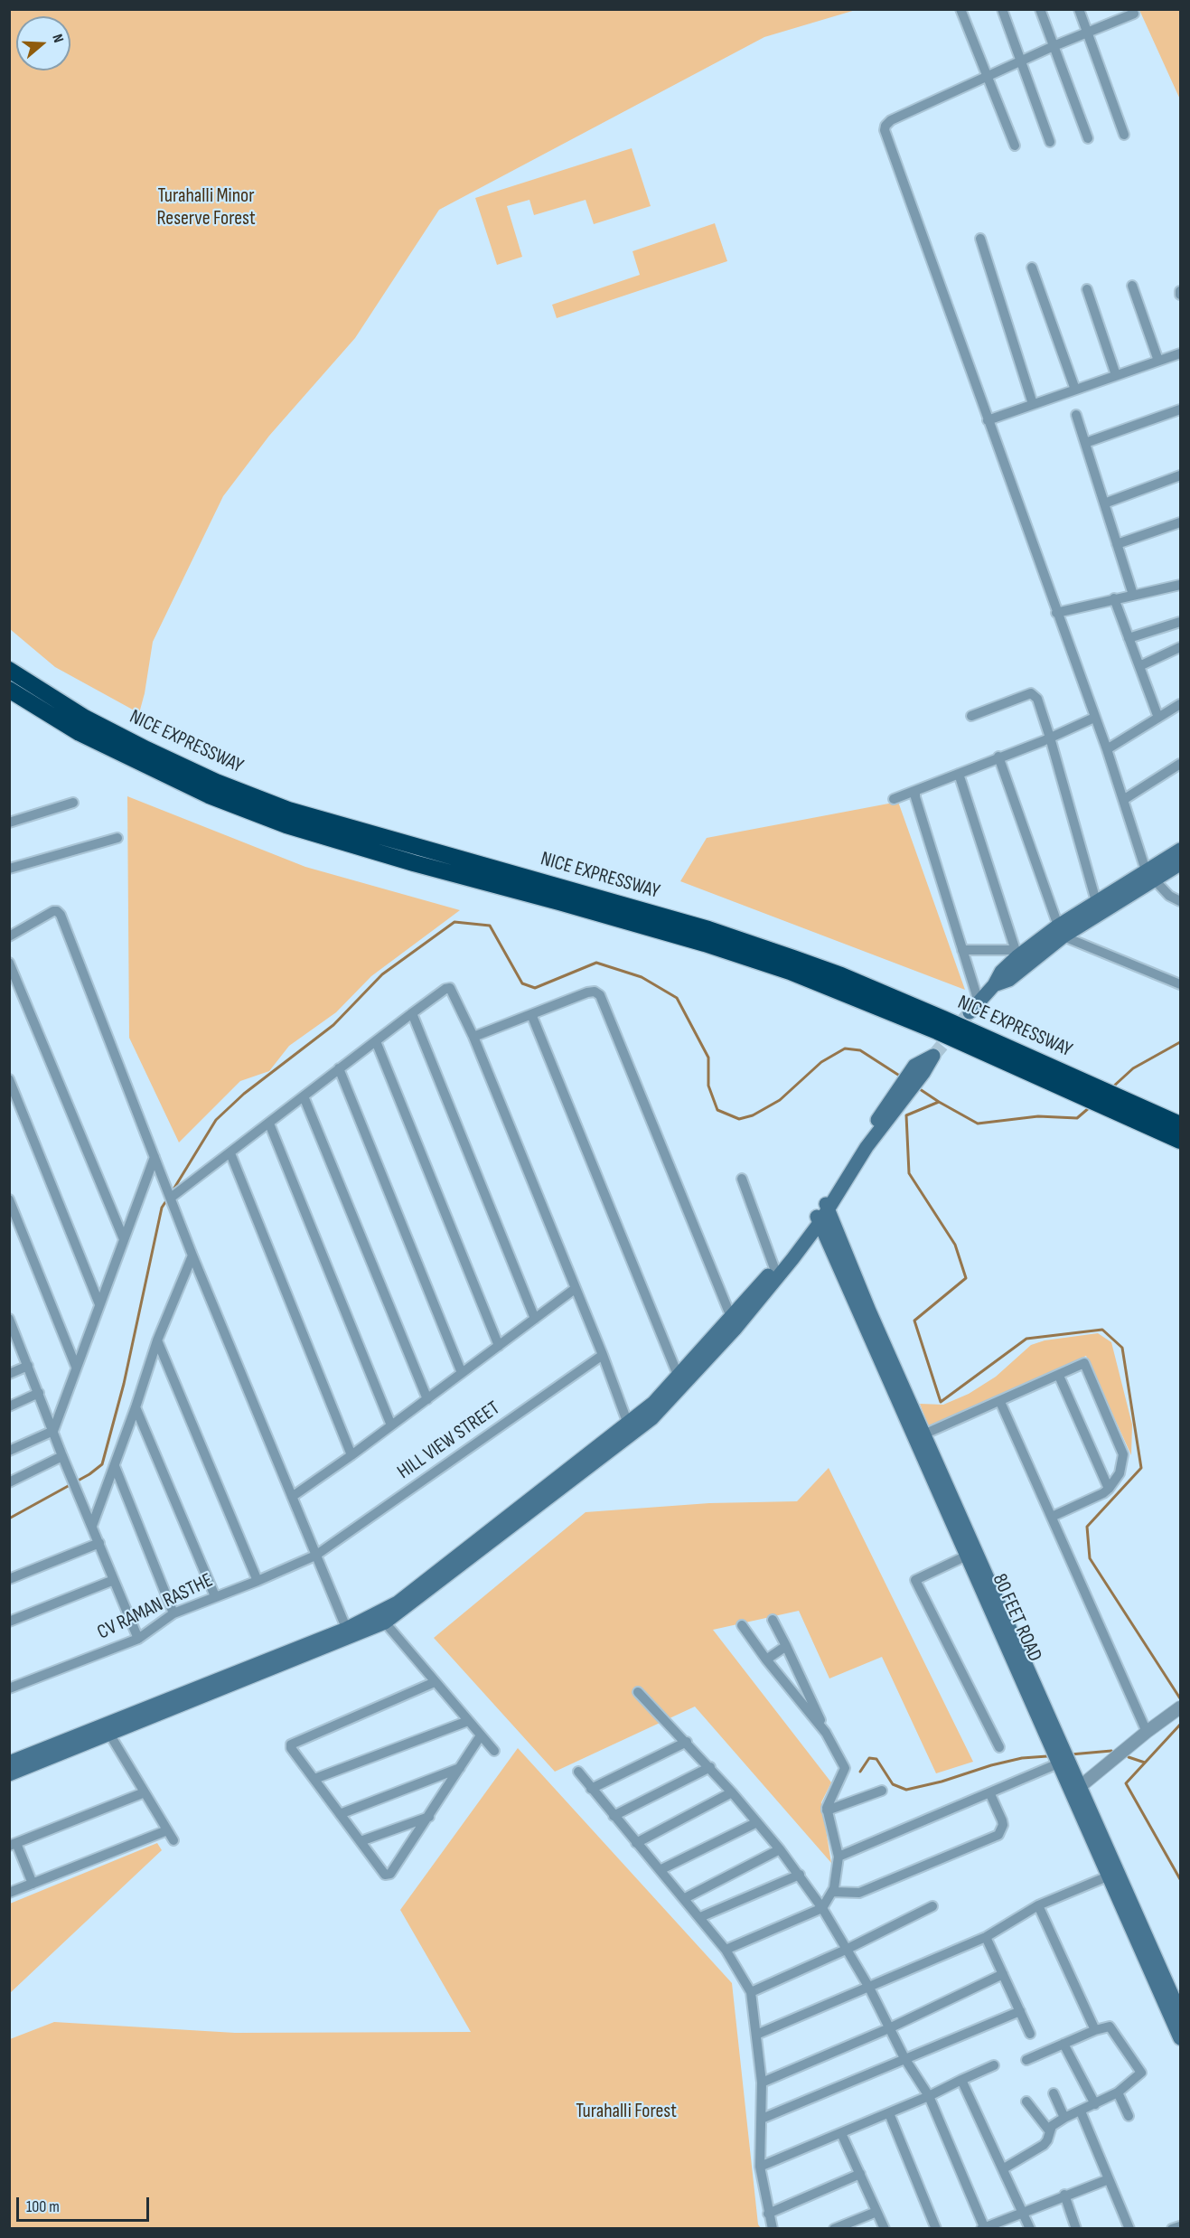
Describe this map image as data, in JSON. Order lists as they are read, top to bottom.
{
  "streets": {
    "highway": ["NICE EXPRESSWAY"],
    "main road": ["80 FEET ROAD"],
    "street": ["HILL VIEW STREET", "CV RAMAN RASTHE"]
  },
  "crossings": [
    ["HILL VIEW STREET", "CV RAMAN RASTHE"]
  ],
  "parks": ["Turahalli Minor Reserve Forest", "Turahalli Forest"],
  "scale_bar": "100 m",
  "north": "right"
}
